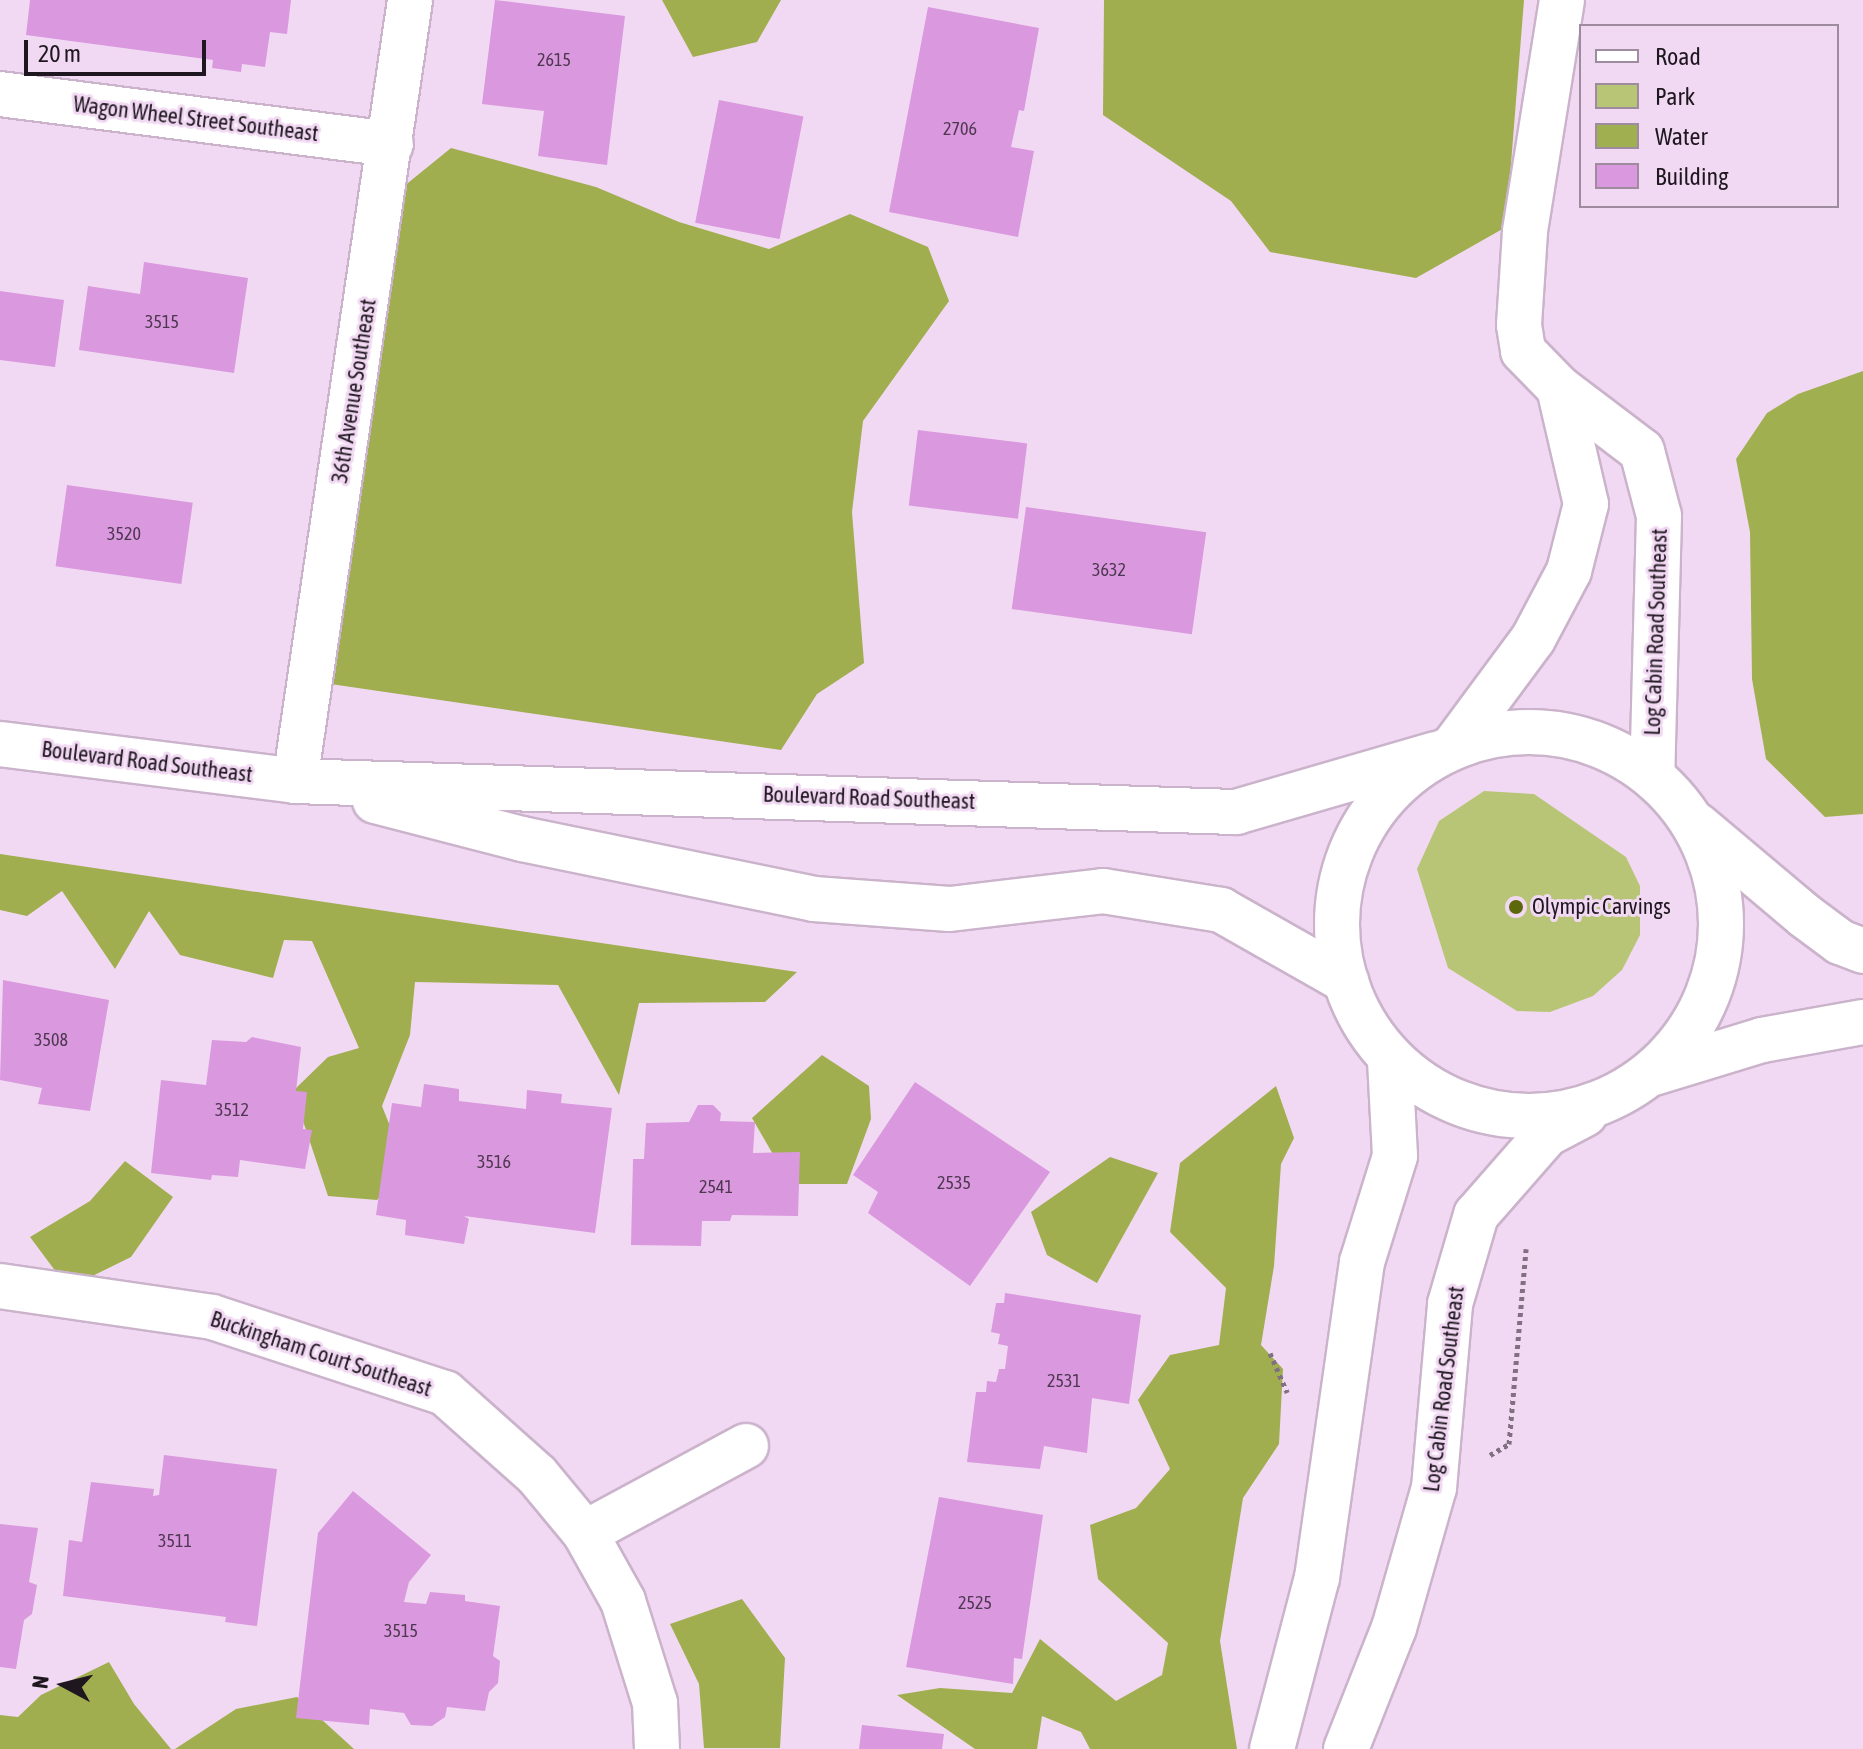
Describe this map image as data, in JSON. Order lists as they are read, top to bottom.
{
  "streets": {
    "street": [
      "Wagon Wheel Street Southeast",
      "36th Avenue Southeast",
      "Log Cabin Road Southeast",
      "Boulevard Road Southeast",
      "Buckingham Court Southeast"
    ]
  },
  "crossings": [
    ["Wagon Wheel Street Southeast", "36th Avenue Southeast"],
    ["36th Avenue Southeast", "Boulevard Road Southeast"],
    ["Log Cabin Road Southeast", "Boulevard Road Southeast"]
  ],
  "places": ["Olympic Carvings"],
  "house_numbers": [
    "2615",
    "2706",
    "3515",
    "3520",
    "3632",
    "3508",
    "3512",
    "3516",
    "2535",
    "2541",
    "2531",
    "3511",
    "2525",
    "3515"
  ],
  "legend": [
    "Road",
    "Park",
    "Water",
    "Building"
  ],
  "scale_bar": "20 m",
  "north": "left"
}
